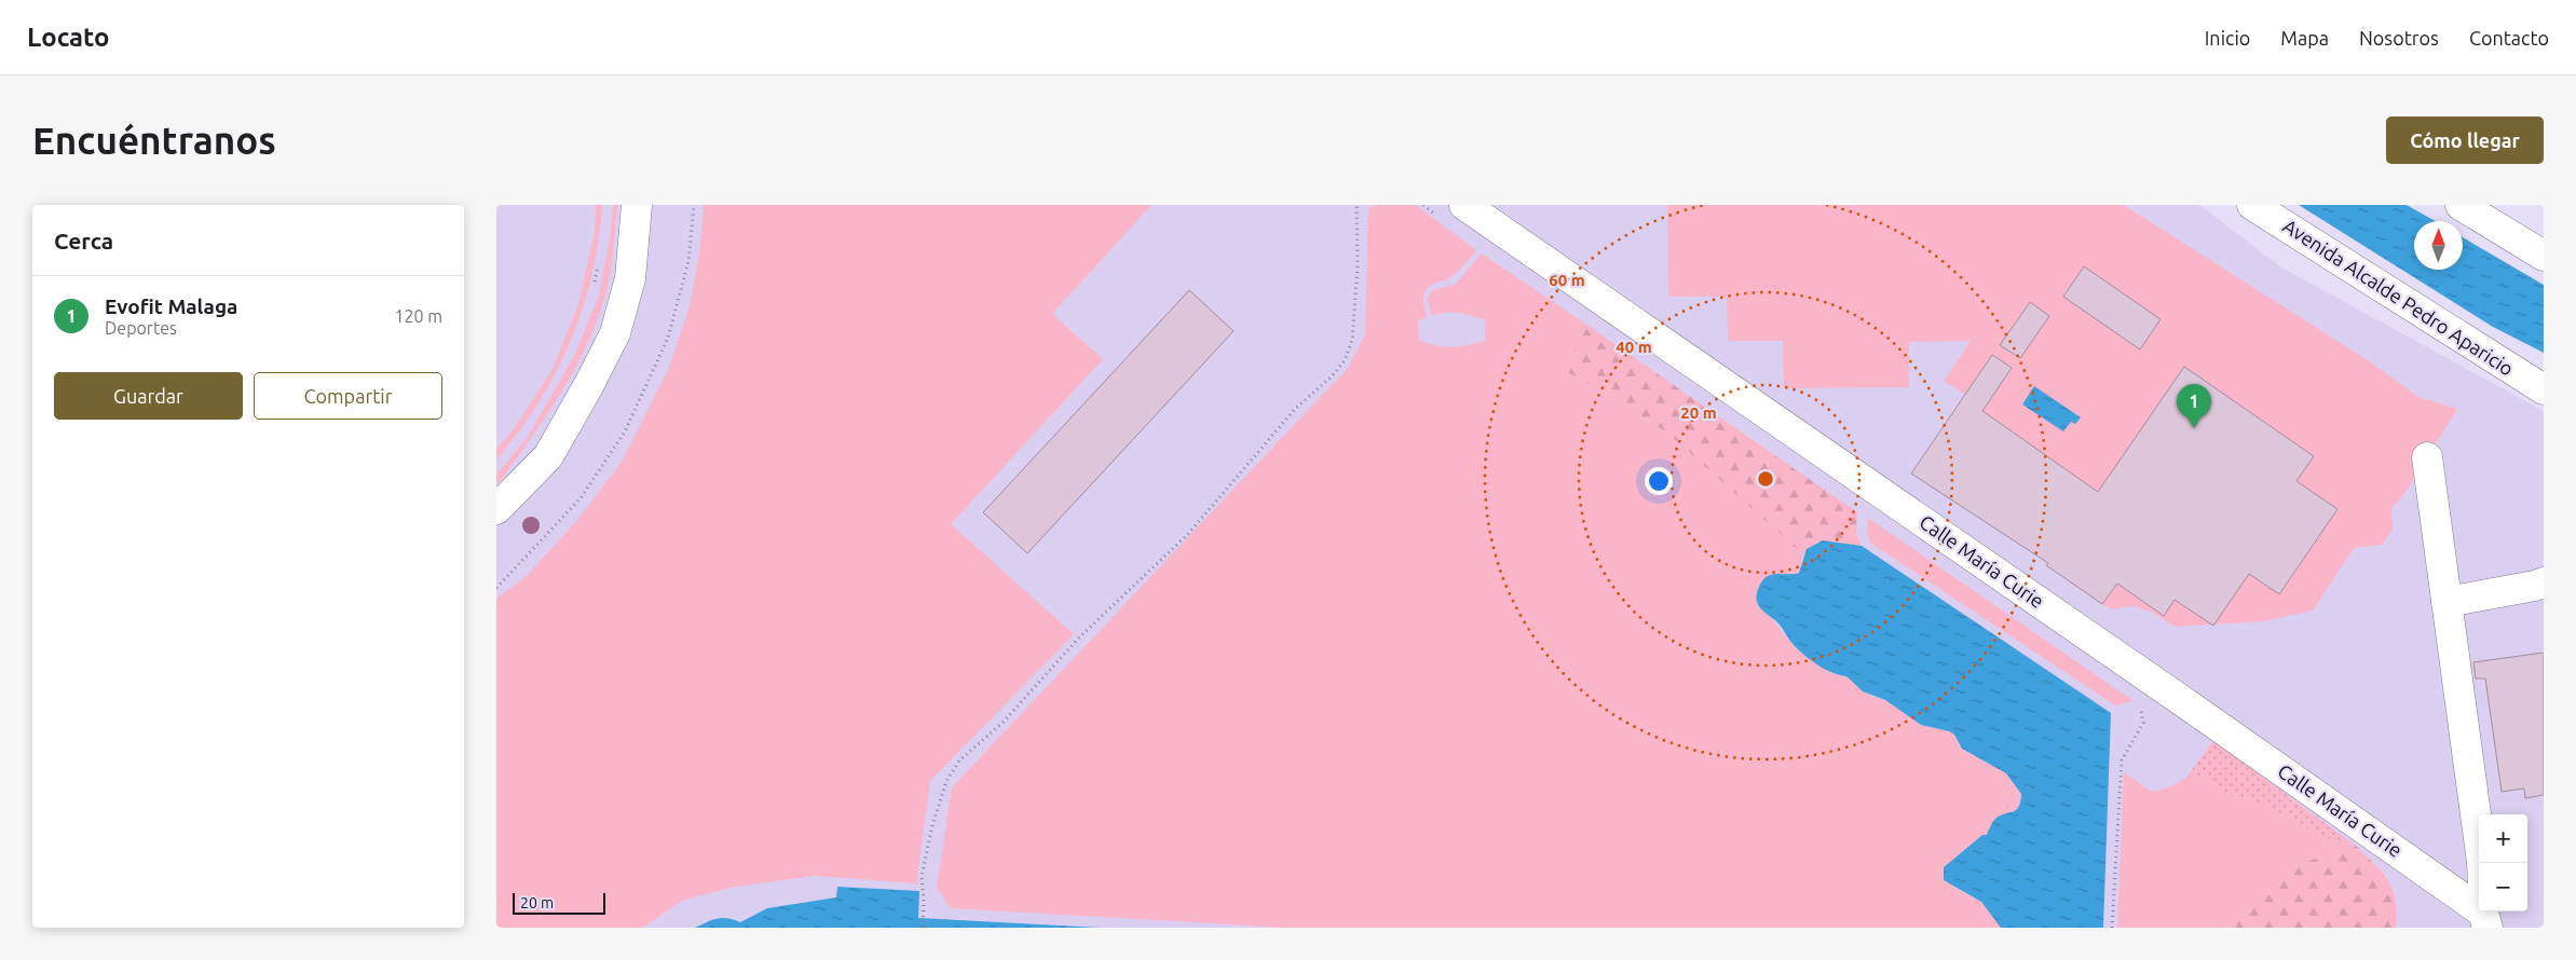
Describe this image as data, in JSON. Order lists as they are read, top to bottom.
{
  "streets": {
    "street": ["Avenida Alcalde Pedro Aparicio", "Calle María Curie"]
  },
  "scale_bar": "20 m",
  "north": "top",
  "page": {
    "header": "Locato",
    "nav": [
      "Inicio",
      "Mapa",
      "Nosotros",
      "Contacto"
    ],
    "buttons": [
      "Cómo llegar",
      ["Guardar", "Compartir"]
    ],
    "title": "Encuéntranos",
    "heading": "Cerca",
    "list": [
      {
        "mark": "1",
        "name": "Evofit Malaga",
        "note": "Deportes",
        "value": "120 m"
      }
    ],
    "pins": "1",
    "map_buttons": ["+", "−"],
    "scale": "20 m"
  },
  "rings": ["60 m", "40 m", "20 m"]
}
